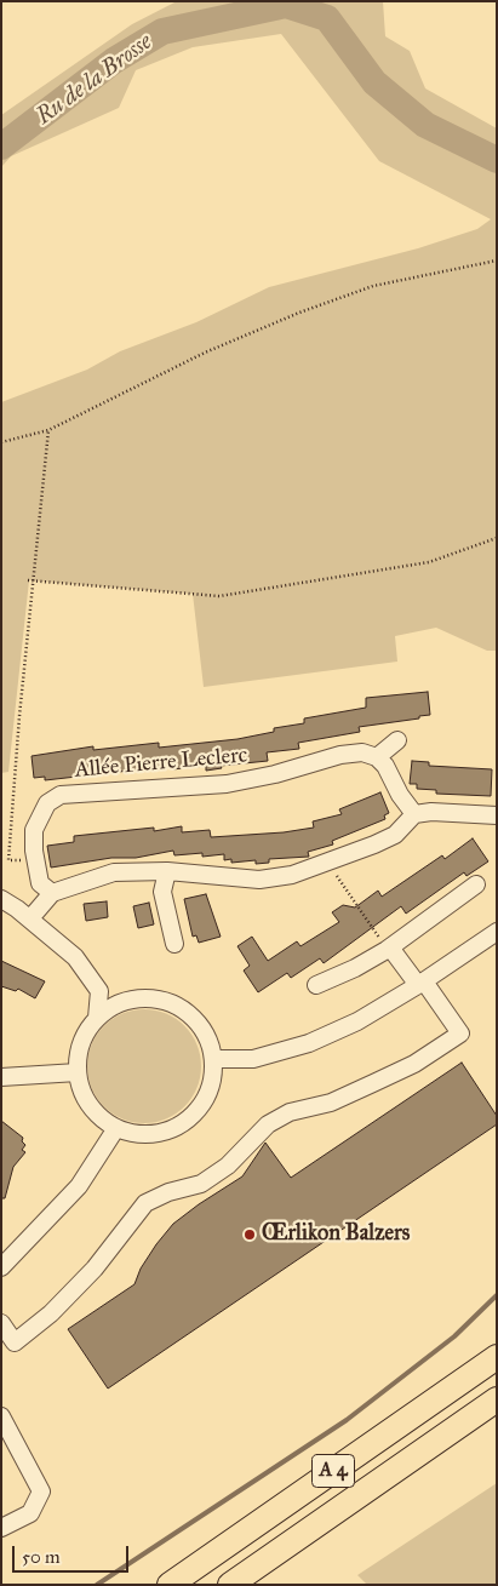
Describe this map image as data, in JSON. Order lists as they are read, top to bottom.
{
  "streets": {
    "highway": ["A 4"],
    "street": ["Allée Pierre Leclerc"]
  },
  "water": ["Ru de la Brosse"],
  "places": ["Œrlikon Balzers"],
  "scale_bar": "50 m"
}
